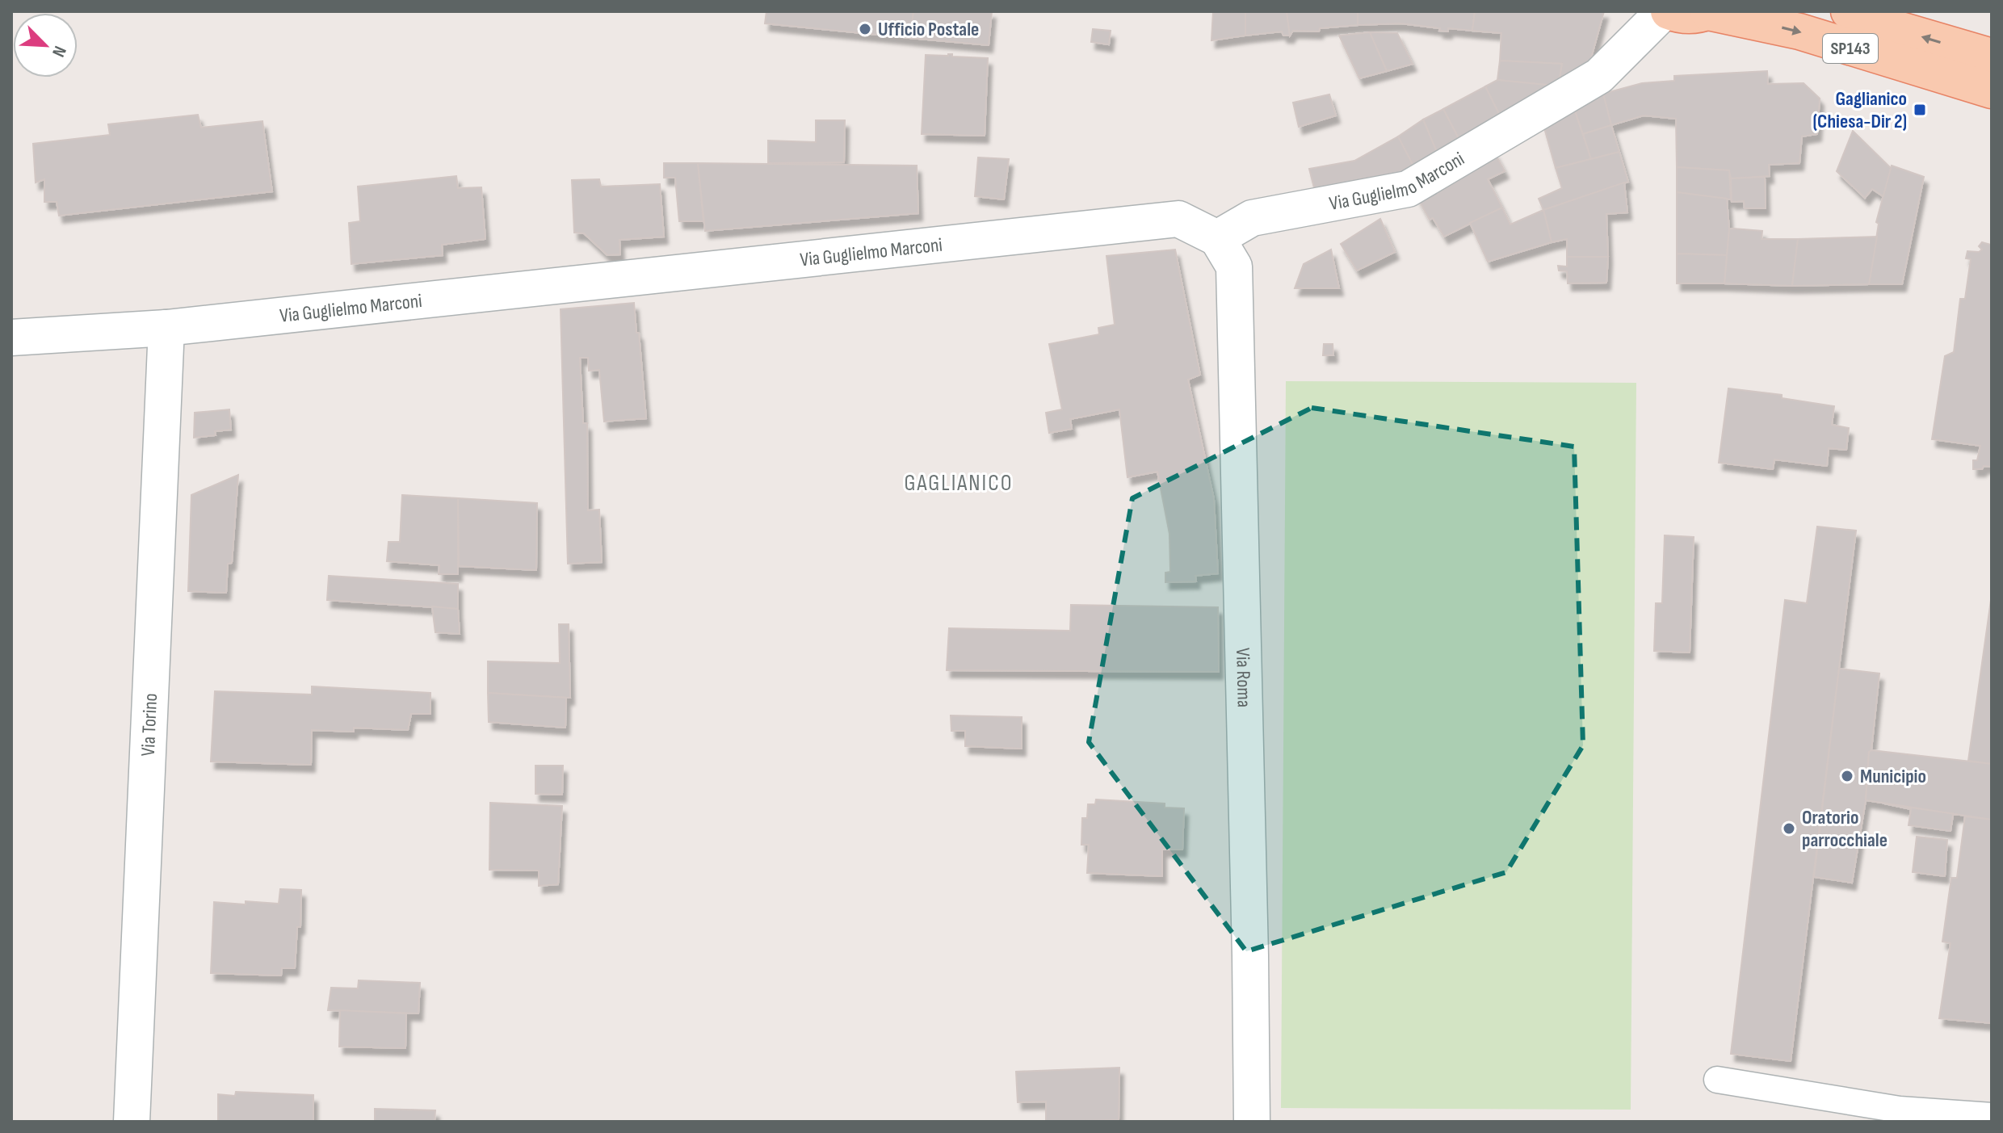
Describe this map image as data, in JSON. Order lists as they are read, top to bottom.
{
  "streets": {
    "main road": ["SP143"],
    "street": ["Via Guglielmo Marconi", "Via Roma", "Via Torino"]
  },
  "crossings": [
    ["Via Guglielmo Marconi", "Via Roma"],
    ["Via Guglielmo Marconi", "Via Torino"]
  ],
  "districts": ["GAGLIANICO"],
  "places": {
    "other": ["Ufficio Postale", "Municipio", "Oratorio parrocchiale"],
    "transit": ["Gaglianico (Chiesa-Dir 2)"]
  },
  "north": "bottom right"
}
